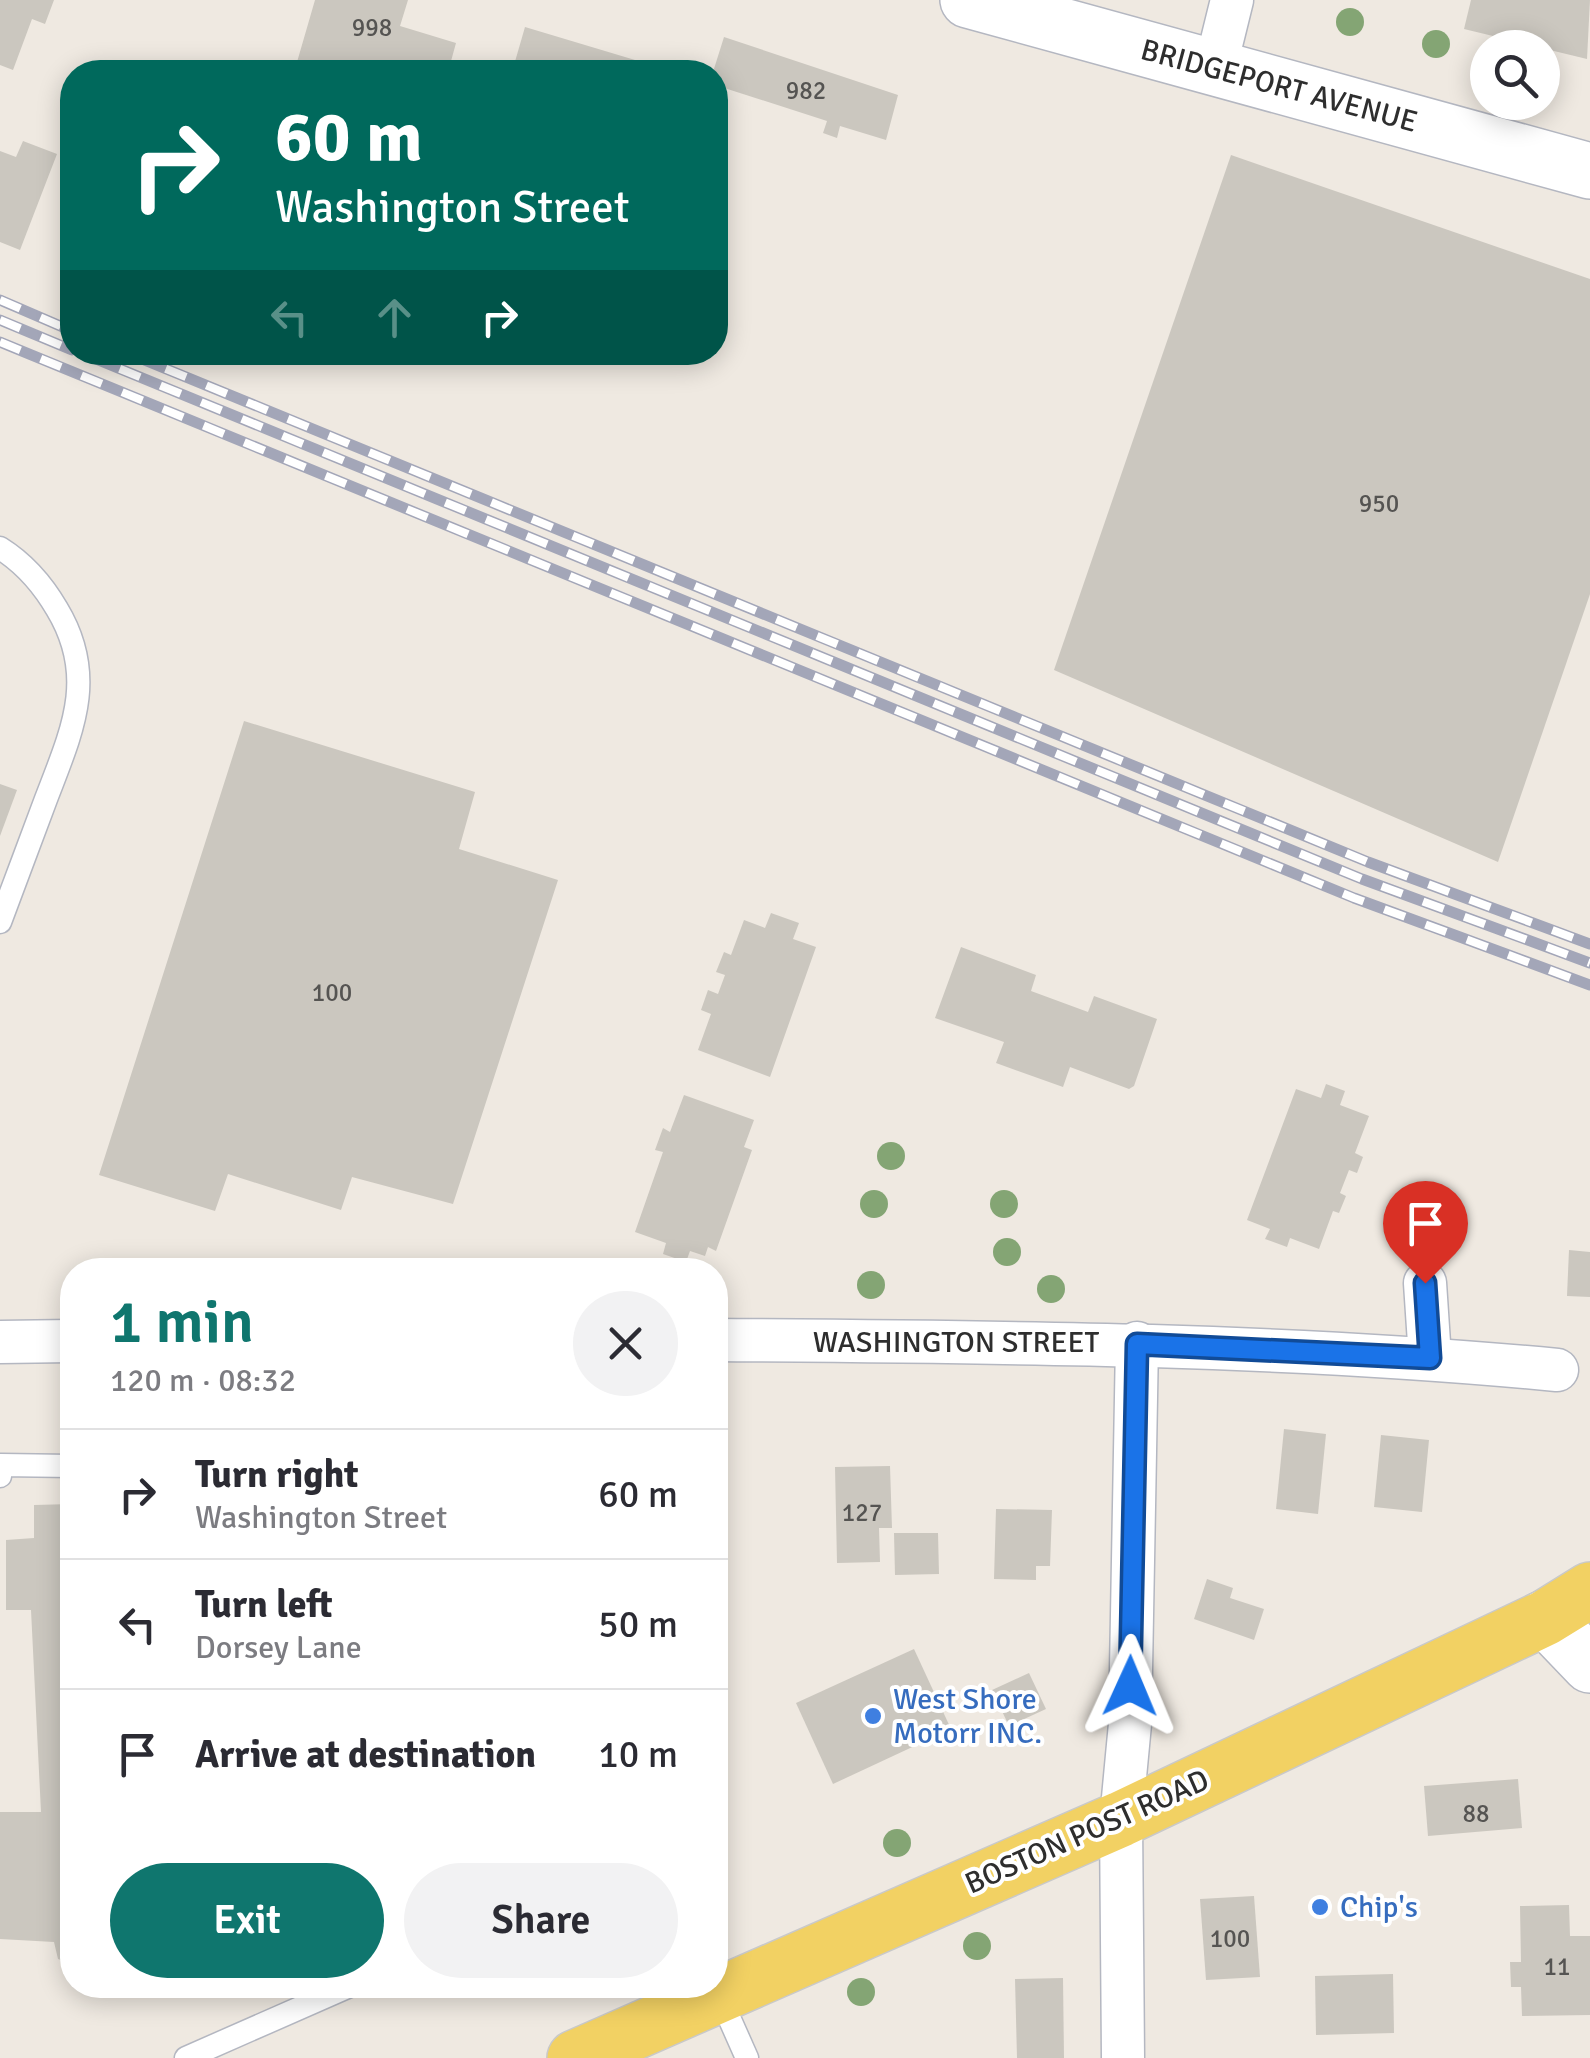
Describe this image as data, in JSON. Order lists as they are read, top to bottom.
{
  "streets": {
    "main road": ["BRIDGEPORT AVENUE", "BOSTON POST ROAD"],
    "street": ["WASHINGTON STREET"]
  },
  "places": ["West Shore Motorr INC.", "Chip's"],
  "house_numbers": [
    "998",
    "982",
    "950",
    "100",
    "127",
    "88",
    "100",
    "11"
  ],
  "page": {
    "turn": ["60 m", "Washington Street"],
    "heading": ["1 min", "120 m · 08:32"],
    "list": [
      {
        "name": "Turn right",
        "note": "Washington Street",
        "value": "60 m"
      },
      {
        "name": "Turn left",
        "note": "Dorsey Lane",
        "value": "50 m"
      },
      {
        "name": "Arrive at destination",
        "value": "10 m"
      }
    ],
    "buttons": ["Exit", "Share"]
  }
}
